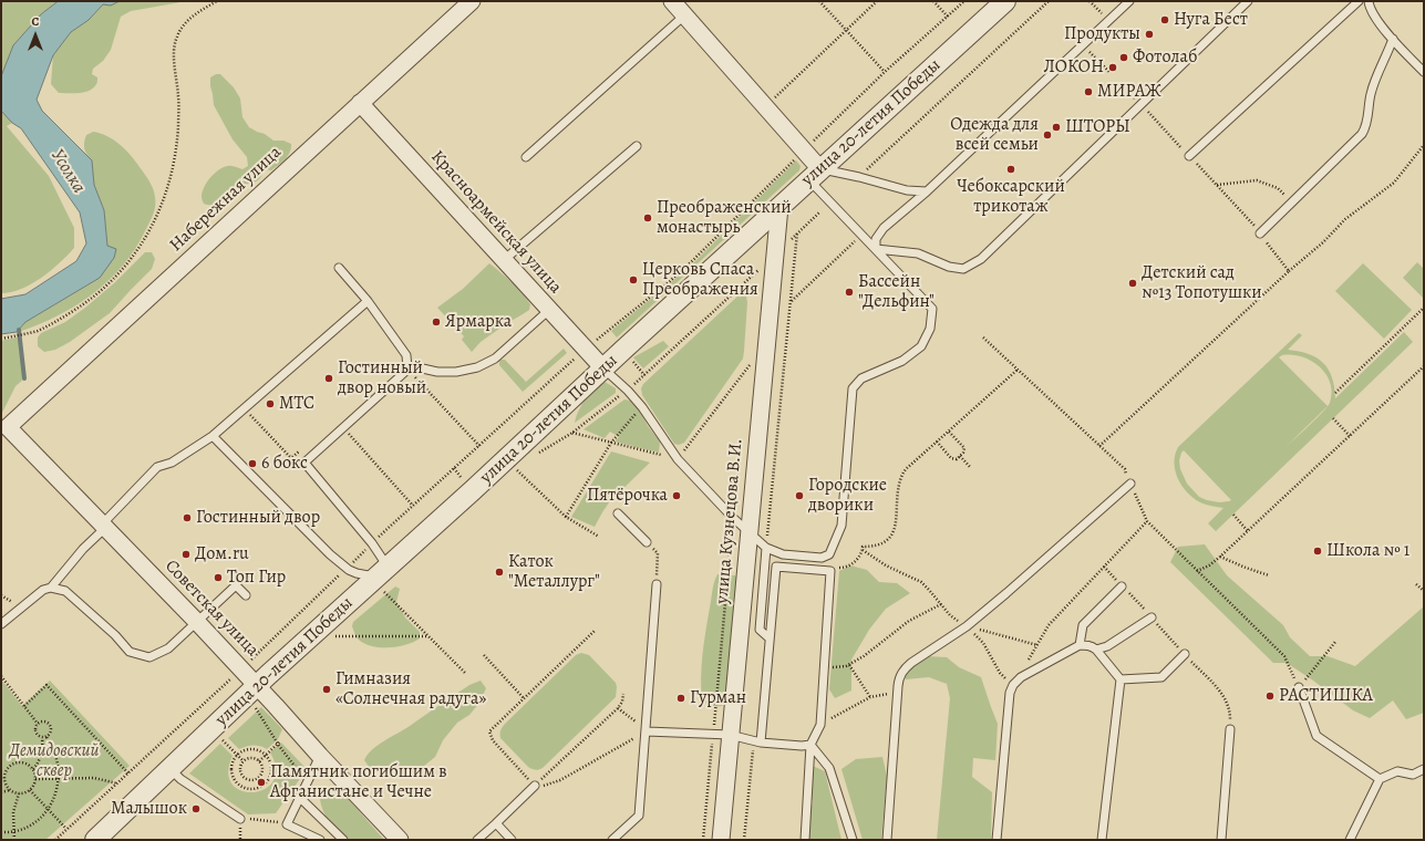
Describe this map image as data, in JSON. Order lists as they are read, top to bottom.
{
  "streets": {
    "street": [
      "улица 20-летия Победы",
      "Набережная улица",
      "Красноармейская улица",
      "улица Кузнецова В.И.",
      "Советская улица"
    ]
  },
  "crossings": [
    ["улица 20-летия Победы", "Красноармейская улица"],
    ["улица 20-летия Победы", "улица Кузнецова В.И."],
    ["улица 20-летия Победы", "Советская улица"],
    ["Набережная улица", "Красноармейская улица"],
    ["Набережная улица", "Советская улица"]
  ],
  "water": ["Усолка"],
  "parks": ["Демидовский сквер"],
  "places": [
    "Нуга Бест",
    "Продукты",
    "Фотолаб",
    "ЛОКОН",
    "МИРАЖ",
    "ШТОРЫ",
    "Одежда для всей семьи",
    "Чебоксарский трикотаж",
    "Преображенский монастырь",
    "Церковь Спаса Преображения",
    "Детский сад №13 Топотушки",
    "Бассейн \"Дельфин\"",
    "Ярмарка",
    "Гостинный двор новый",
    "МТС",
    "6 бокс",
    "Пятёрочка",
    "Городские дворики",
    "Гостинный двор",
    "Школа № 1",
    "Дом.ru",
    "Каток \"Металлург\"",
    "Топ Гир",
    "Гимназия «Солнечная радуга»",
    "РАСТИШКА",
    "Гурман",
    "Памятник погибшим в Афганистане и Чечне",
    "Малышок"
  ],
  "north": "top"
}
